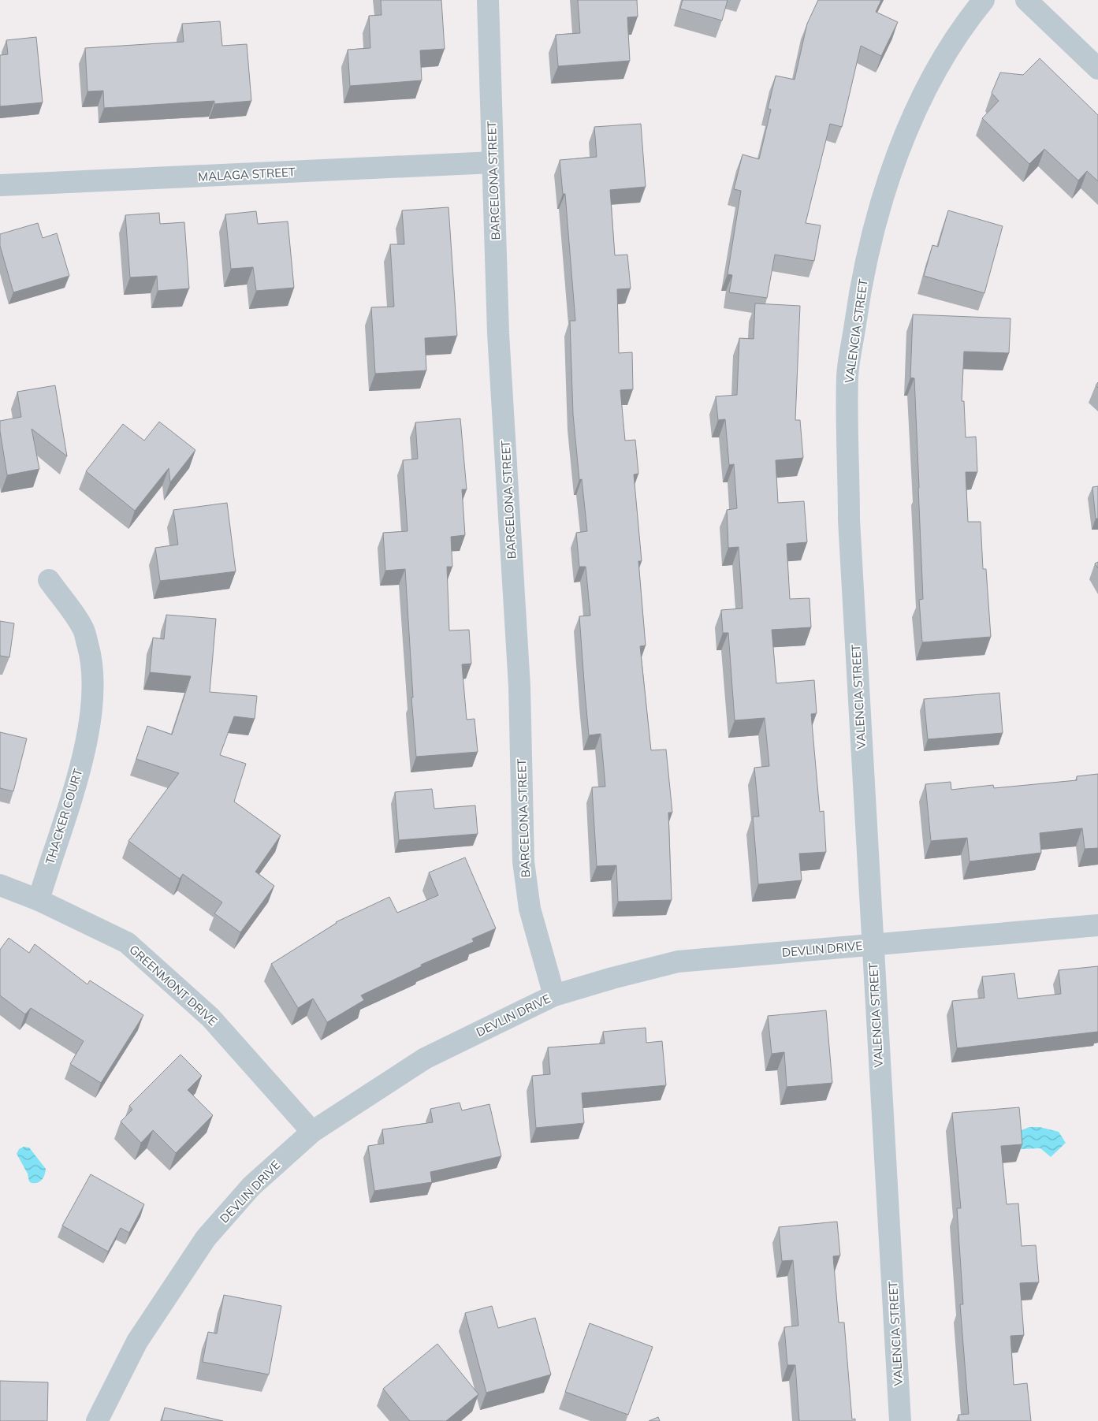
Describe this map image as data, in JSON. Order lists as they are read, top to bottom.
{
  "streets": {
    "street": [
      "MALAGA STREET",
      "BARCELONA STREET",
      "VALENCIA STREET",
      "THACKER COURT",
      "DEVLIN DRIVE",
      "GREENMONT DRIVE"
    ]
  },
  "crossings": [
    ["MALAGA STREET", "BARCELONA STREET"],
    ["BARCELONA STREET", "DEVLIN DRIVE"],
    ["VALENCIA STREET", "DEVLIN DRIVE"],
    ["THACKER COURT", "GREENMONT DRIVE"],
    ["DEVLIN DRIVE", "GREENMONT DRIVE"]
  ]
}
